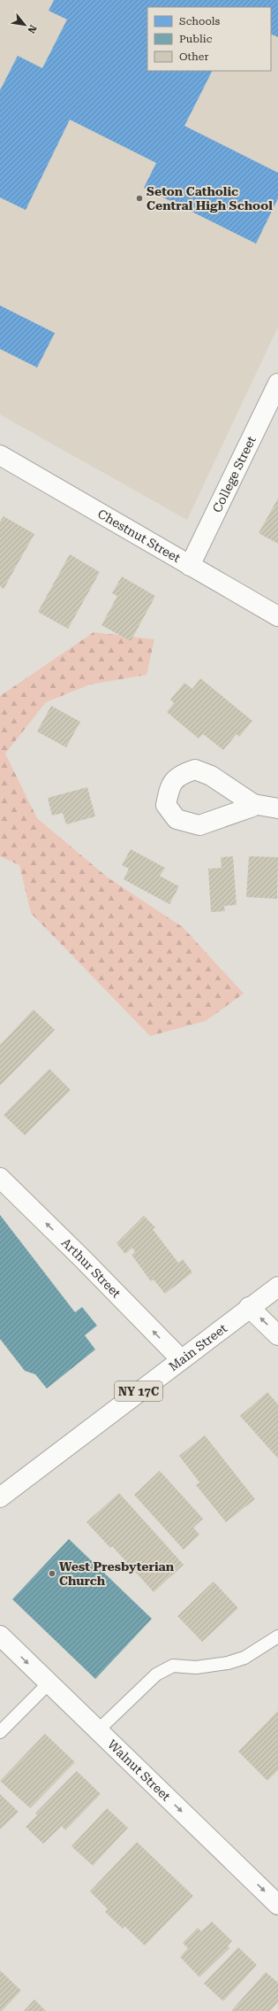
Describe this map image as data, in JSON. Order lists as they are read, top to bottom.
{
  "streets": {
    "street": [
      "College Street",
      "Chestnut Street",
      "Arthur Street",
      "Main Street",
      "NY 17C",
      "Walnut Street"
    ]
  },
  "crossings": [
    ["College Street", "Chestnut Street"],
    ["Arthur Street", "Main Street"]
  ],
  "one_way": ["Arthur Street", "Walnut Street"],
  "places": ["Seton Catholic Central High School", "West Presbyterian Church"],
  "legend": ["Schools", "Public", "Other"],
  "north": "bottom right"
}
